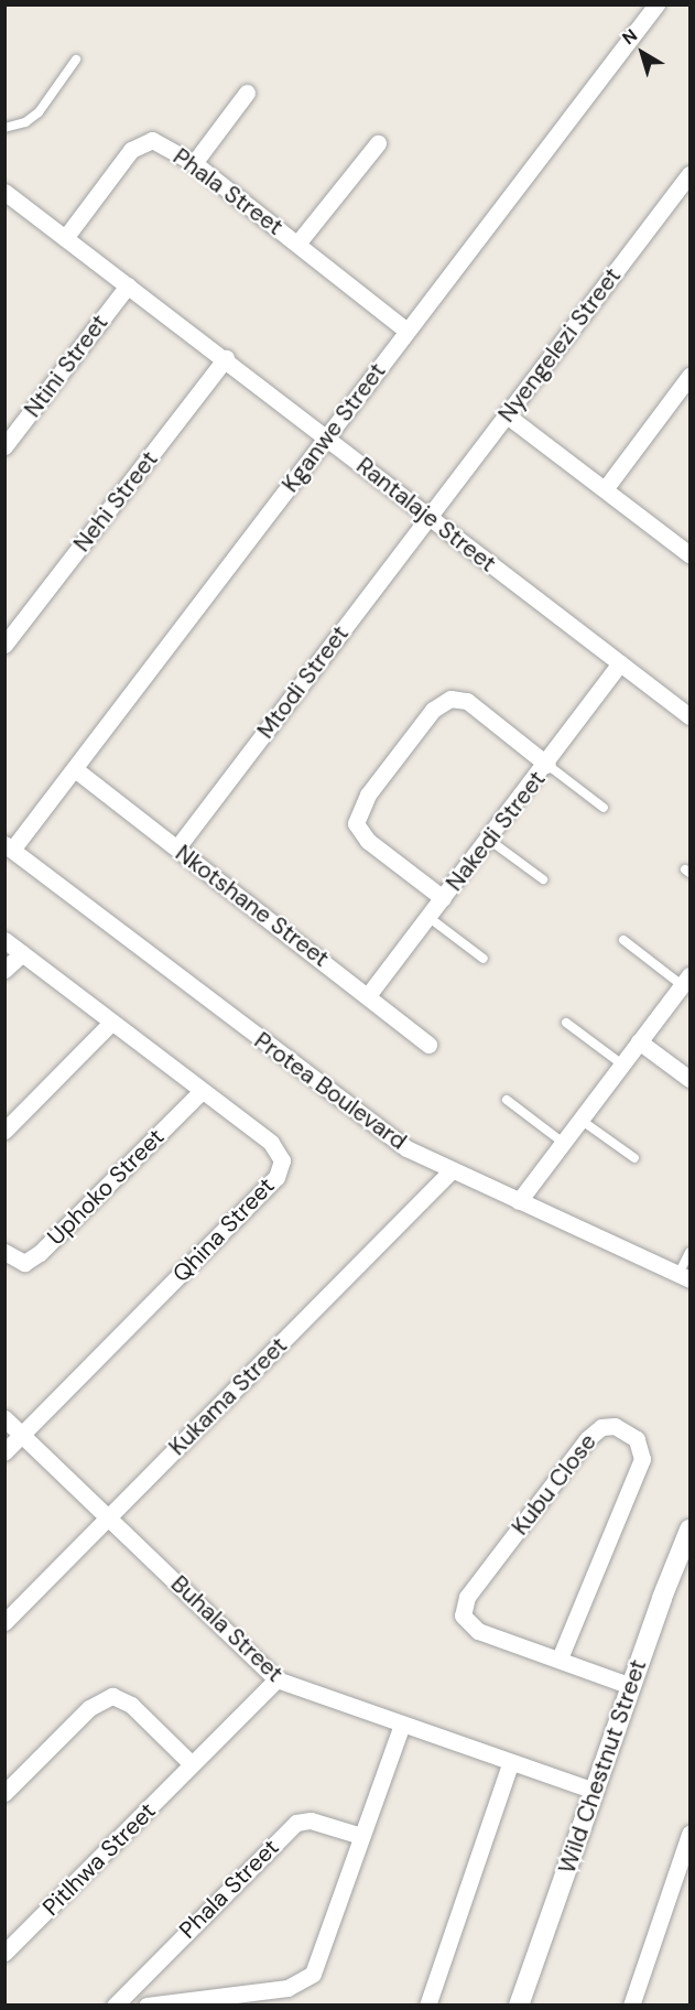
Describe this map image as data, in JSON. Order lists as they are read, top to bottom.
{
  "streets": {
    "street": [
      "Phala Street",
      "Nyengelezi Street",
      "Ntini Street",
      "Kganwe Street",
      "Nehi Street",
      "Rantalaje Street",
      "Mtodi Street",
      "Nakedi Street",
      "Nkotshane Street",
      "Protea Boulevard",
      "Uphoko Street",
      "Qhina Street",
      "Kukama Street",
      "Kubu Close",
      "Buhala Street",
      "Wild Chestnut Street",
      "Pitlhwa Street"
    ]
  },
  "crossings": [
    ["Phala Street", "Kganwe Street"],
    ["Phala Street", "Rantalaje Street"],
    ["Nyengelezi Street", "Rantalaje Street"],
    ["Nyengelezi Street", "Mtodi Street"],
    ["Ntini Street", "Rantalaje Street"],
    ["Kganwe Street", "Rantalaje Street"],
    ["Kganwe Street", "Nkotshane Street"],
    ["Kganwe Street", "Protea Boulevard"],
    ["Nehi Street", "Rantalaje Street"],
    ["Rantalaje Street", "Mtodi Street"],
    ["Rantalaje Street", "Nakedi Street"],
    ["Mtodi Street", "Nkotshane Street"],
    ["Nakedi Street", "Nkotshane Street"],
    ["Protea Boulevard", "Kukama Street"],
    ["Uphoko Street", "Qhina Street"],
    ["Qhina Street", "Buhala Street"],
    ["Kukama Street", "Buhala Street"],
    ["Kubu Close", "Wild Chestnut Street"],
    ["Buhala Street", "Wild Chestnut Street"],
    ["Buhala Street", "Pitlhwa Street"]
  ],
  "north": "top left"
}
